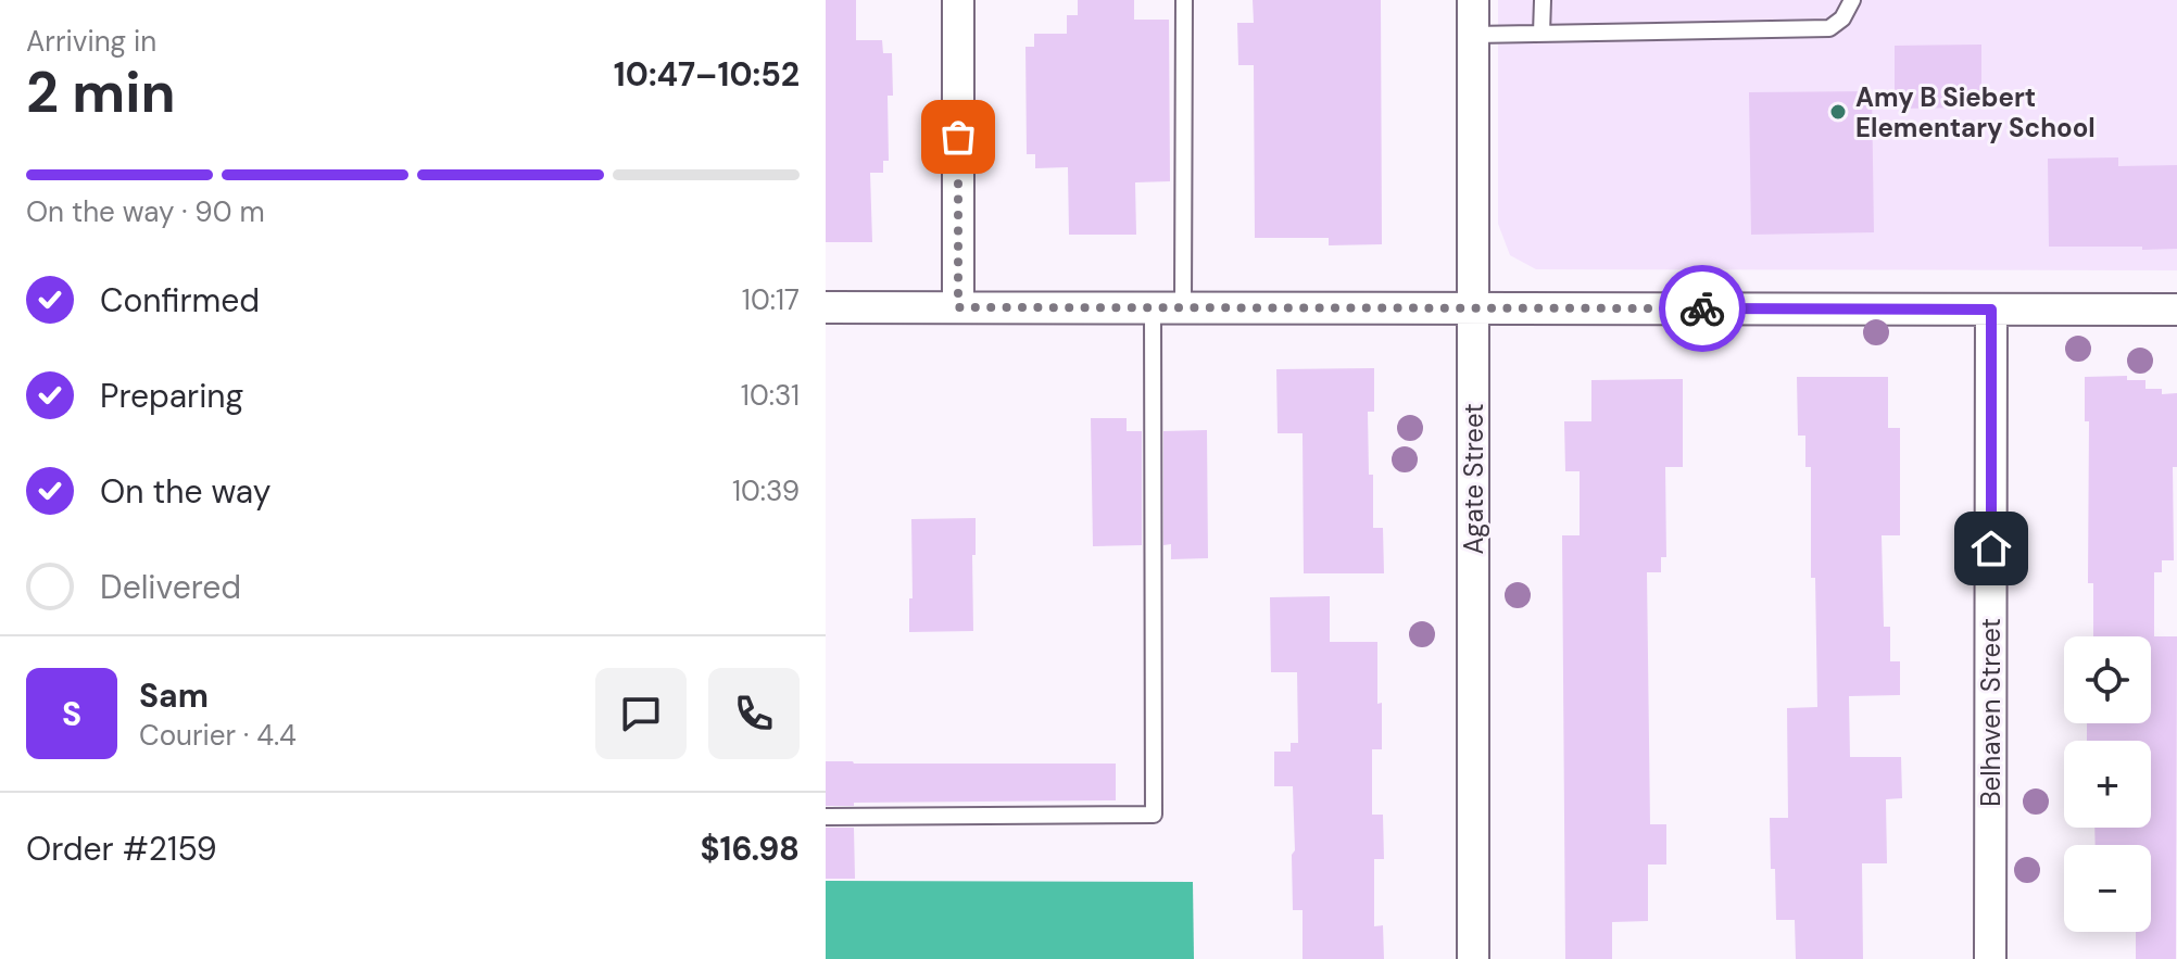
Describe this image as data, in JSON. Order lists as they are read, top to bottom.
{
  "streets": {
    "street": ["Agate Street", "Belhaven Street"]
  },
  "places": ["Amy B Siebert Elementary School"],
  "page": {
    "heading": ["2 min", "Arriving in", "10:47–10:52"],
    "panel": [
      "Sam",
      "Courier · 4.4",
      "Order #2159",
      "$16.98"
    ],
    "bar": "On the way · 90 m",
    "list": [
      ["Confirmed", "10:17"],
      ["Preparing", "10:31"],
      ["On the way", "10:39"],
      "Delivered"
    ],
    "map_buttons": ["+", "−"],
    "round": "S"
  }
}
